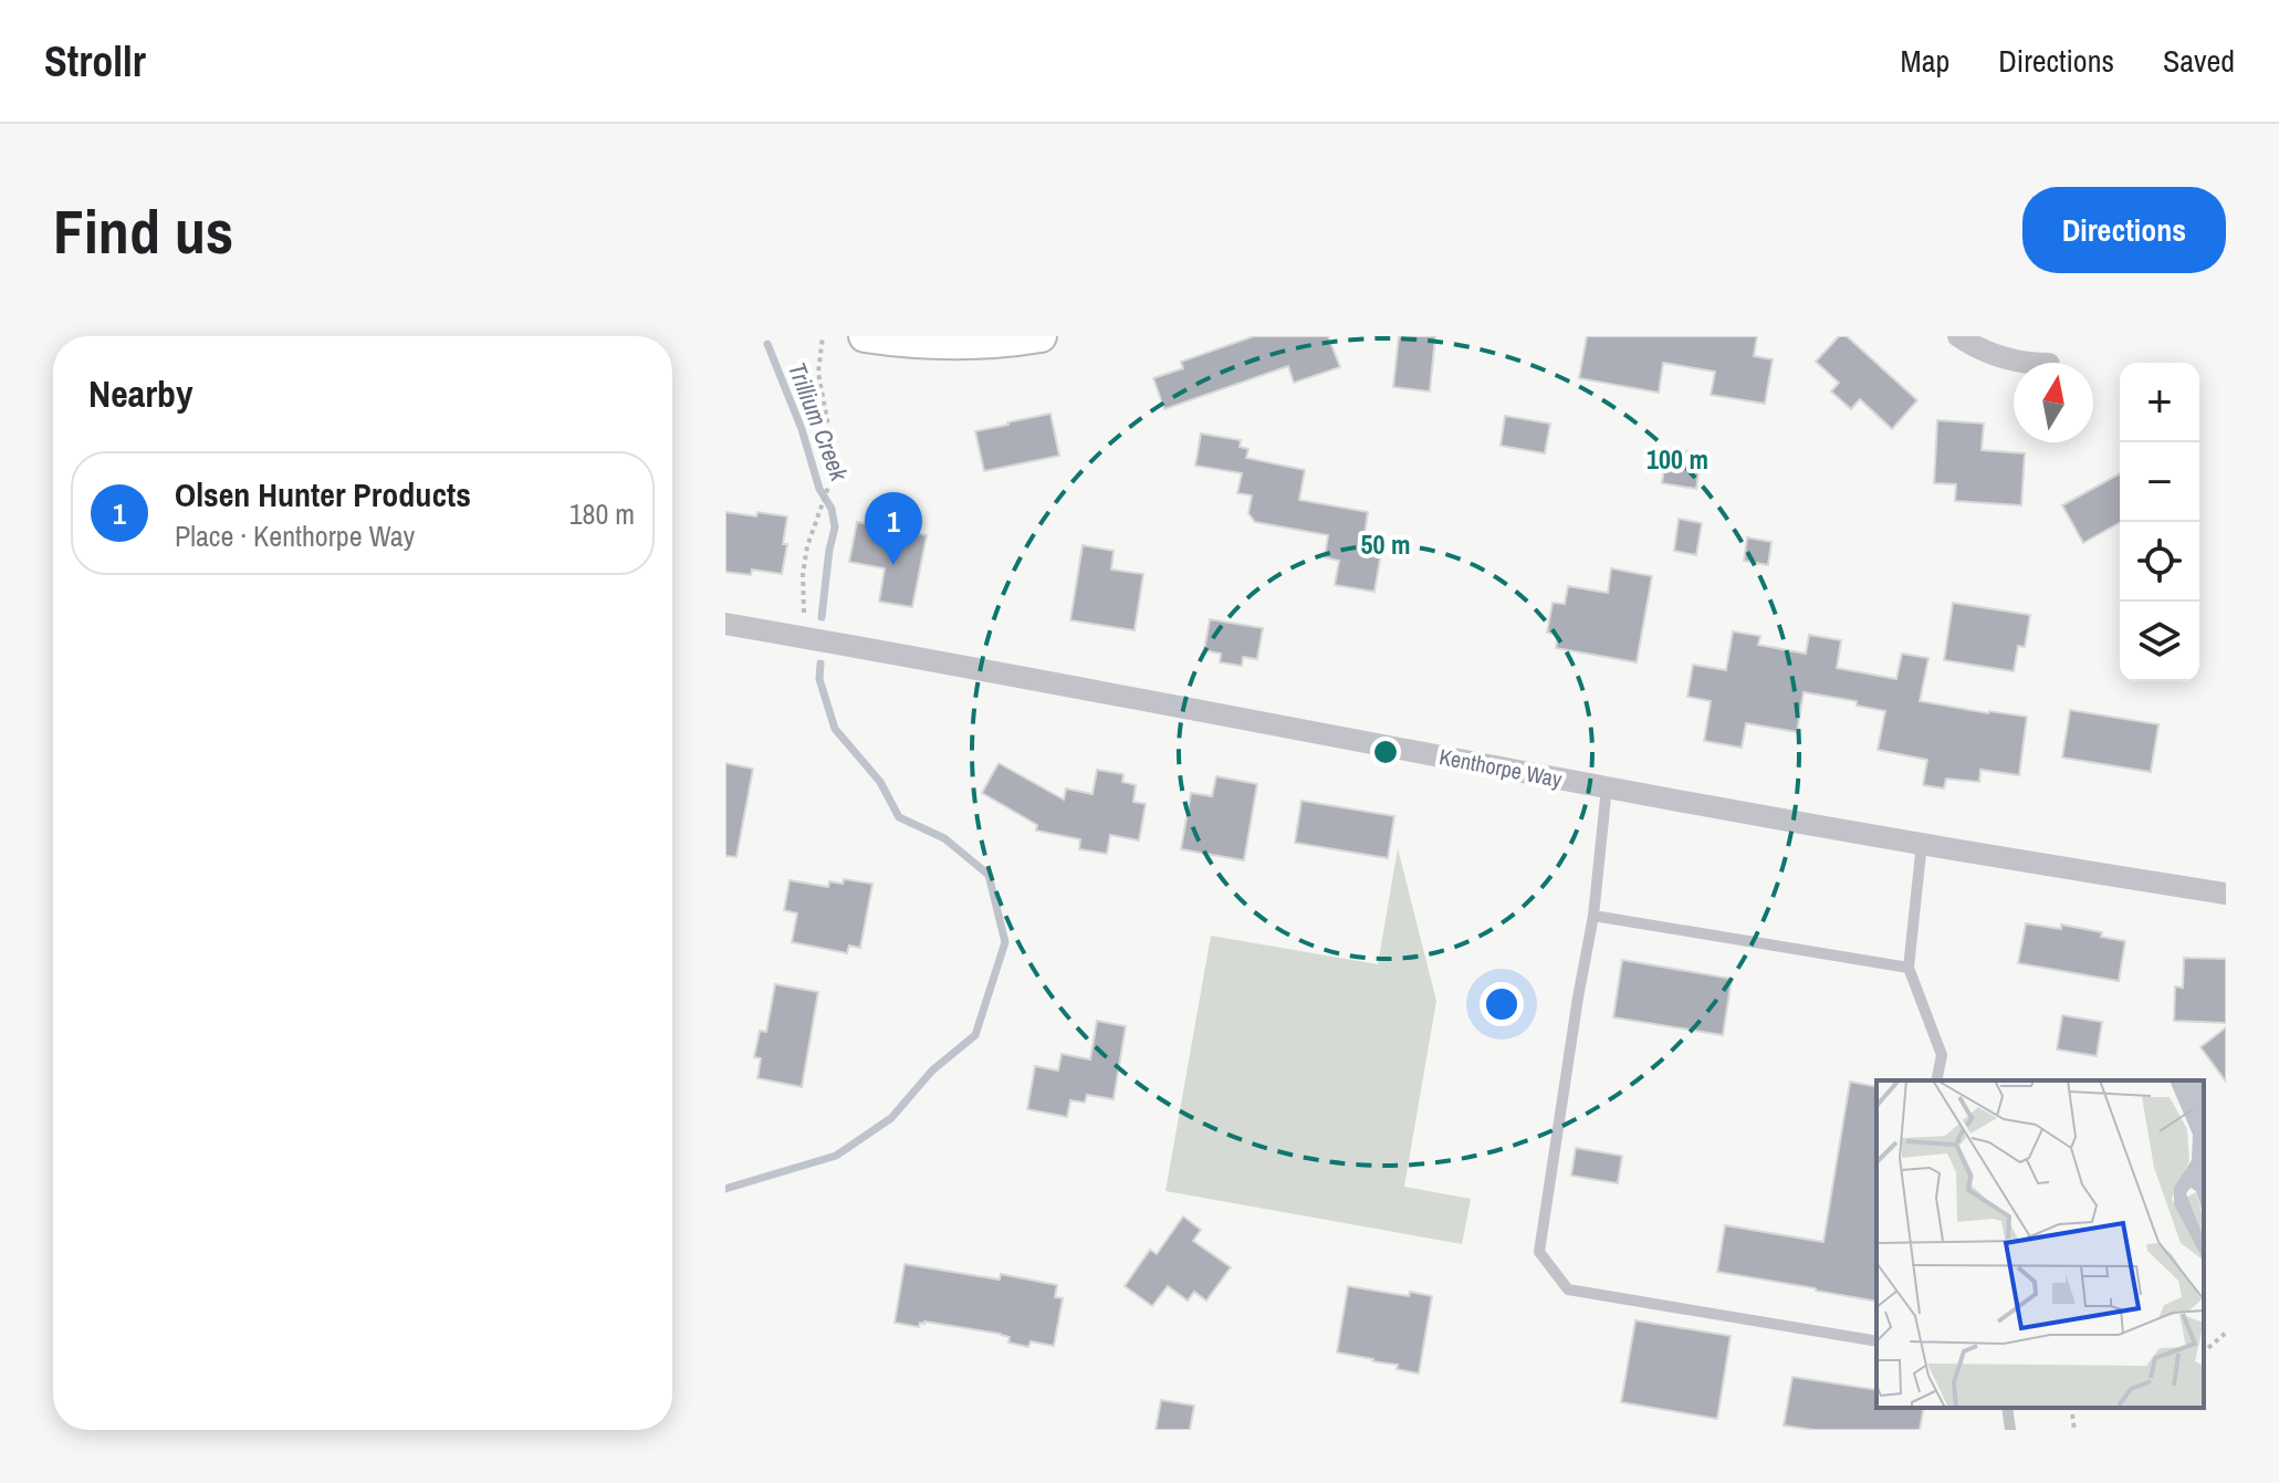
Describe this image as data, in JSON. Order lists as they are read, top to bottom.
{
  "streets": {
    "street": ["Kenthorpe Way"]
  },
  "water": ["Trillium Creek"],
  "north": "top",
  "page": {
    "header": "Strollr",
    "nav": ["Map", "Directions", "Saved"],
    "buttons": "Directions",
    "title": "Find us",
    "heading": "Nearby",
    "map_buttons": ["+", "−"],
    "list": [
      {
        "mark": "1",
        "name": "Olsen Hunter Products",
        "note": "Place · Kenthorpe Way",
        "value": "180 m"
      }
    ],
    "pins": "1"
  },
  "rings": ["100 m", "50 m"]
}
